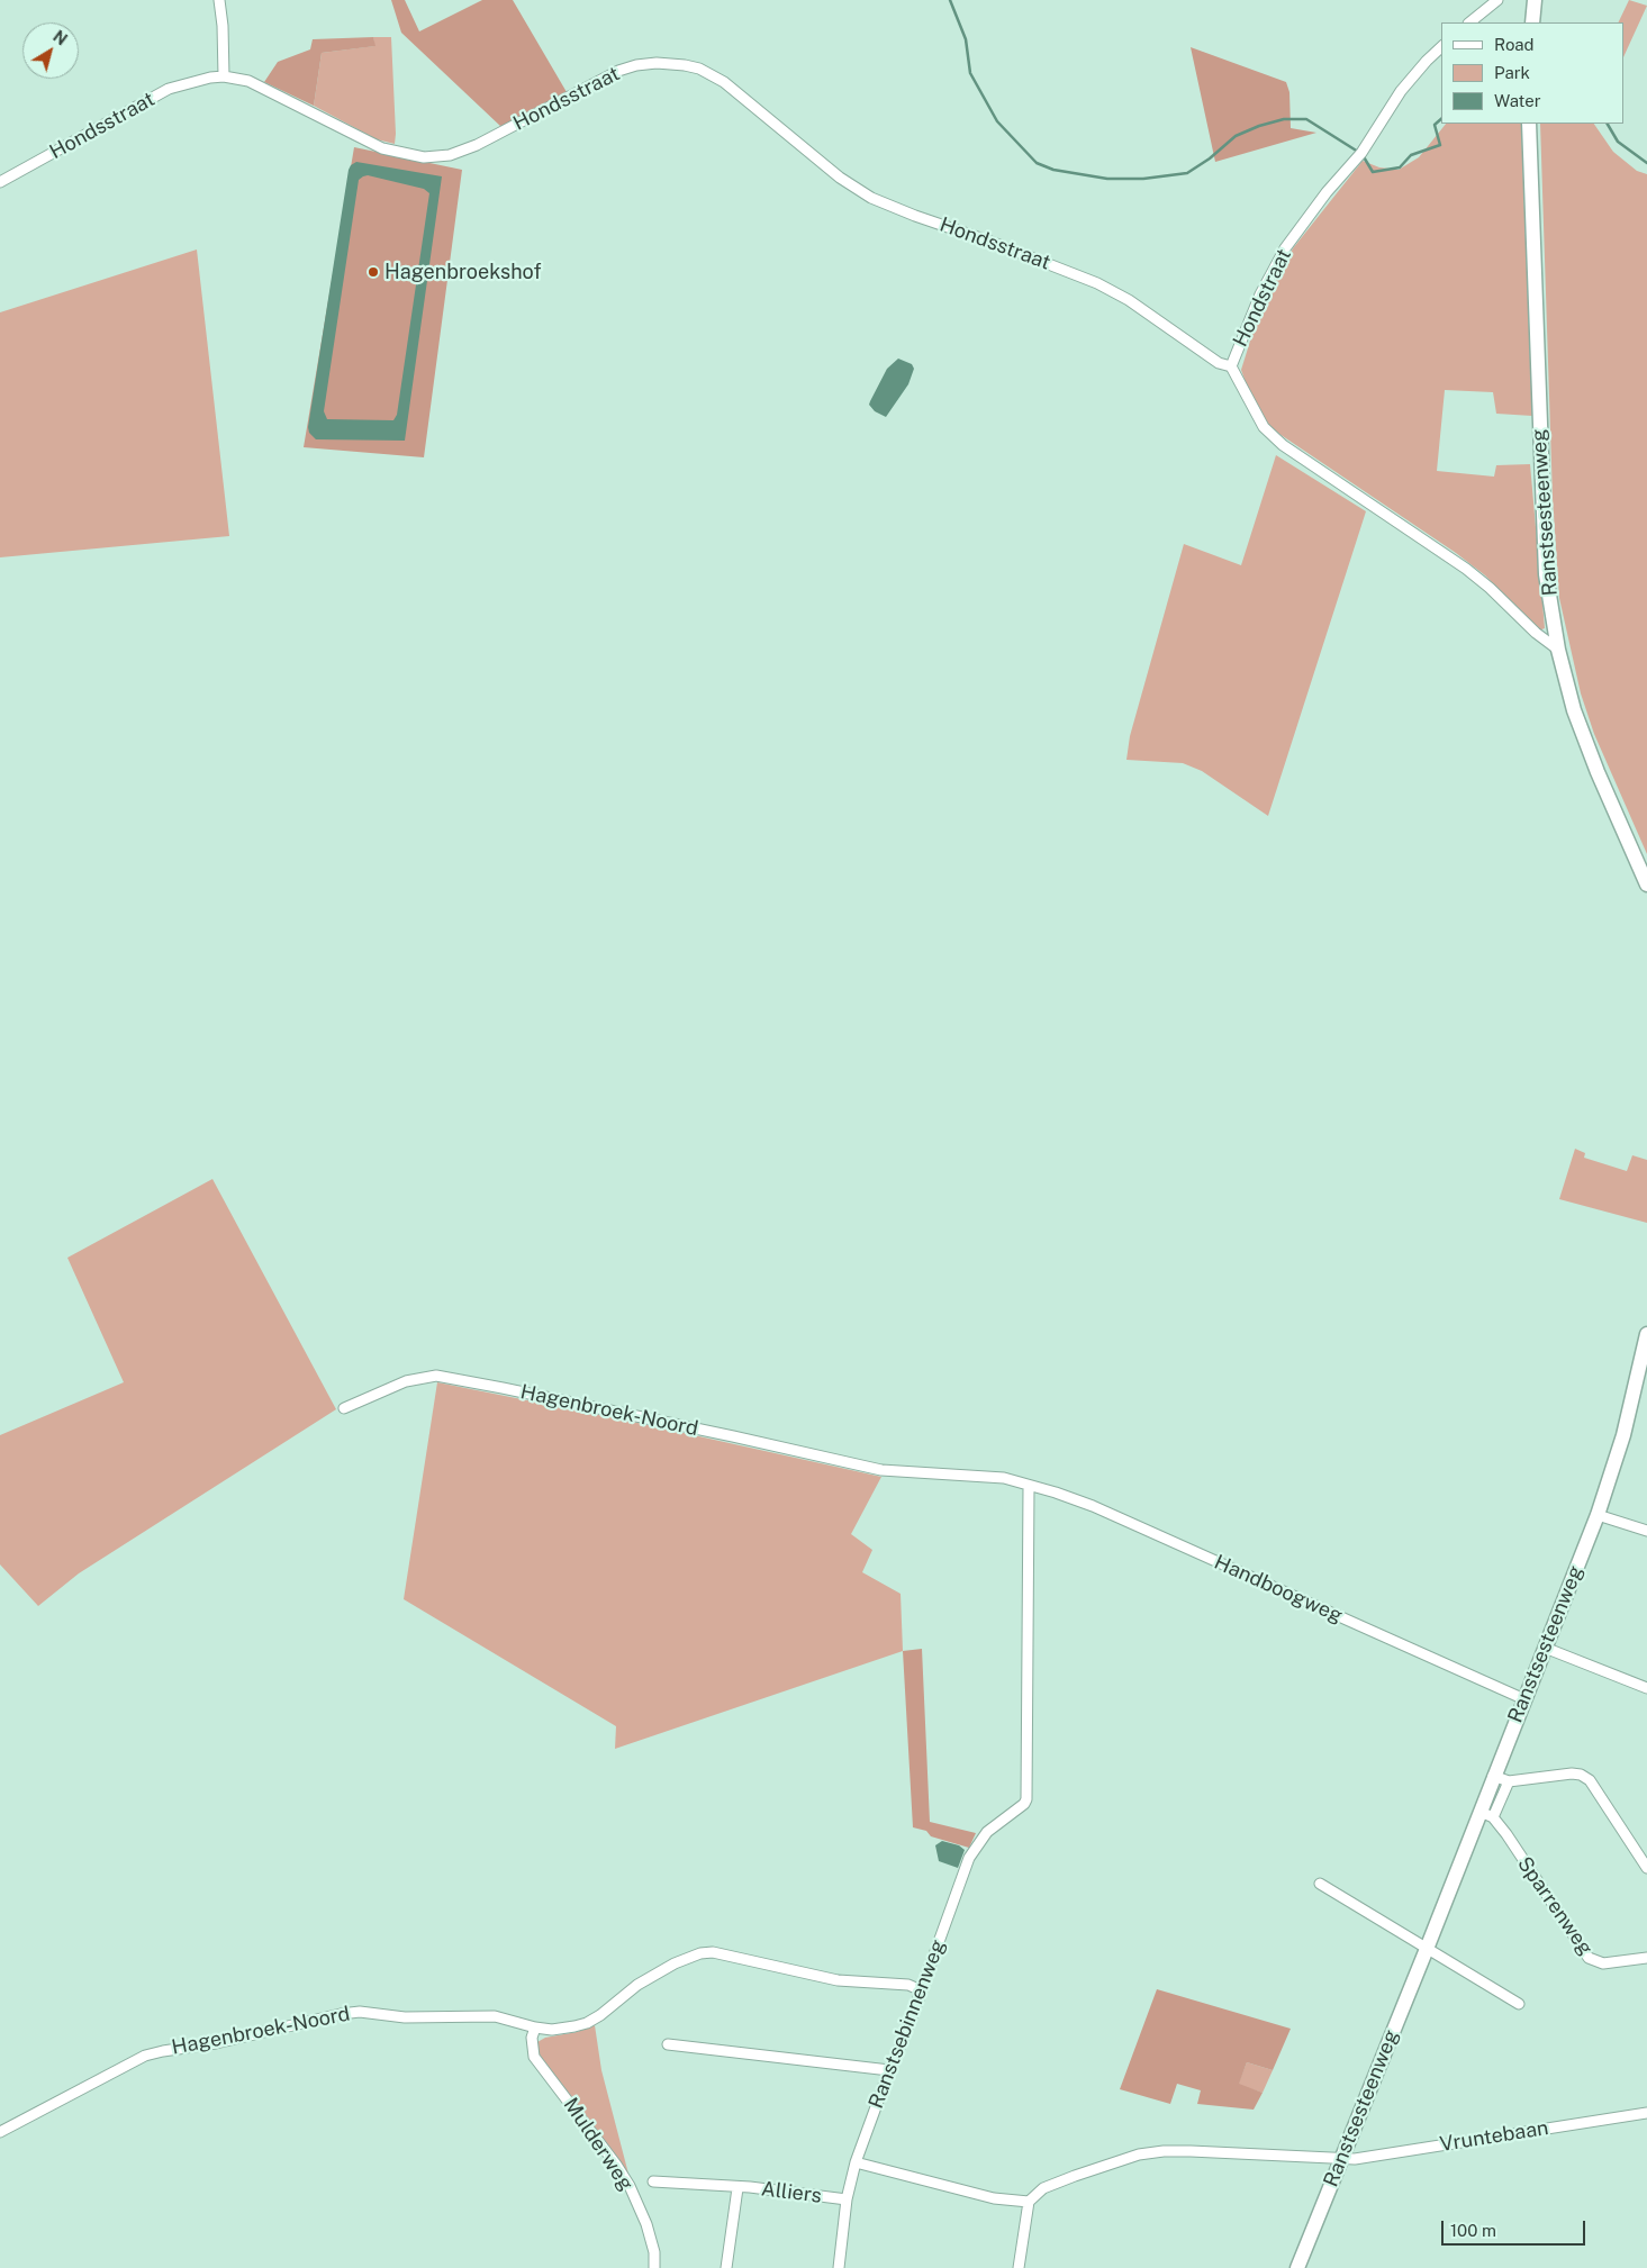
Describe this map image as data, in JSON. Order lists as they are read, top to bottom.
{
  "streets": {
    "street": [
      "Hondsstraat",
      "Hondstraat",
      "Ranstsesteenweg",
      "Hagenbroek-Noord",
      "Handboogweg",
      "Sparrenweg",
      "Ranstsebinnenweg",
      "Vruntebaan",
      "Mulderweg",
      "Alliers"
    ]
  },
  "crossings": [
    ["Hondsstraat", "Hondstraat"],
    ["Hondstraat", "Ranstsesteenweg"],
    ["Ranstsesteenweg", "Handboogweg"],
    ["Ranstsesteenweg", "Sparrenweg"],
    ["Ranstsesteenweg", "Vruntebaan"],
    ["Hagenbroek-Noord", "Handboogweg"],
    ["Hagenbroek-Noord", "Ranstsebinnenweg"],
    ["Hagenbroek-Noord", "Mulderweg"],
    ["Handboogweg", "Ranstsebinnenweg"],
    ["Ranstsebinnenweg", "Alliers"]
  ],
  "places": ["Hagenbroekshof"],
  "legend": ["Road", "Park", "Water"],
  "scale_bar": "100 m",
  "north": "top right"
}
